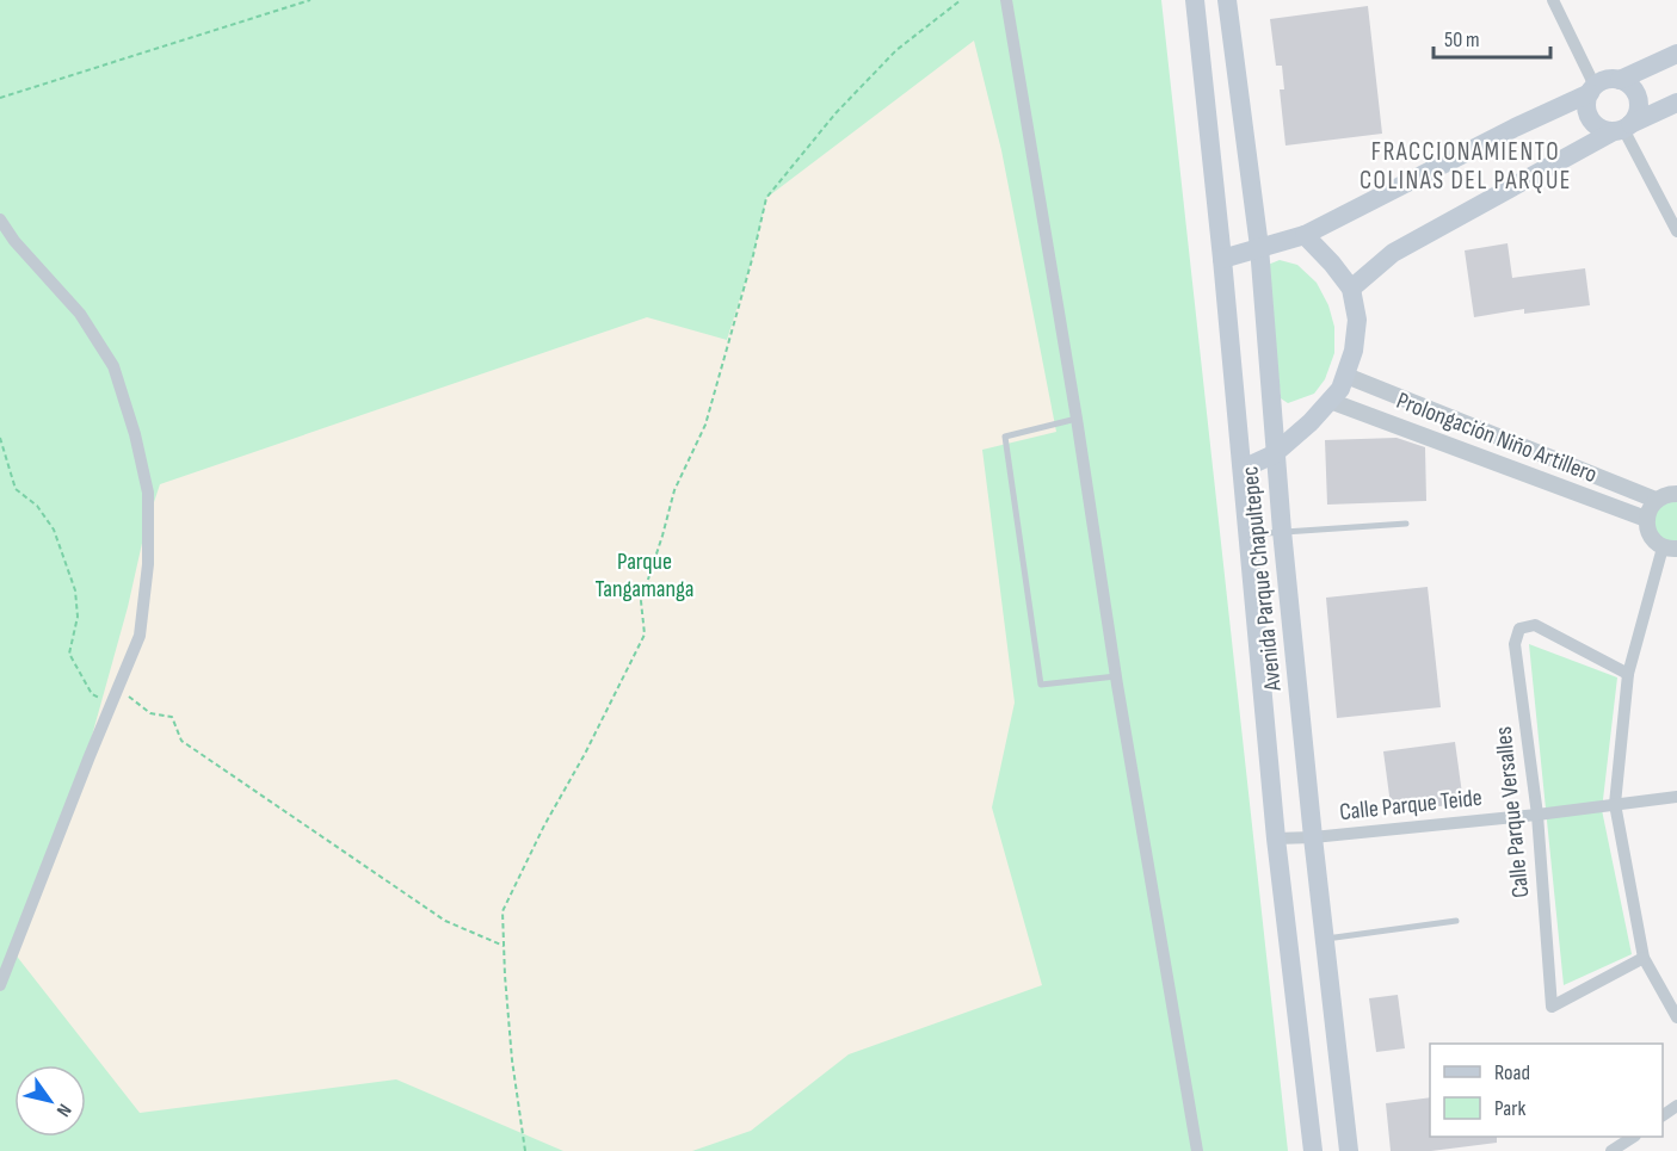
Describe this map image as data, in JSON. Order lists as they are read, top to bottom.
{
  "streets": {
    "main road": ["Avenida Parque Chapultepec"],
    "street": ["Prolongación Niño Artillero", "Calle Parque Teide", "Calle Parque Versalles"]
  },
  "crossings": [
    ["Avenida Parque Chapultepec", "Calle Parque Teide"],
    ["Calle Parque Teide", "Calle Parque Versalles"]
  ],
  "districts": ["FRACCIONAMIENTO COLINAS DEL PARQUE"],
  "parks": ["Parque Tangamanga"],
  "legend": ["Road", "Park"],
  "scale_bar": "50 m",
  "north": "bottom right"
}
